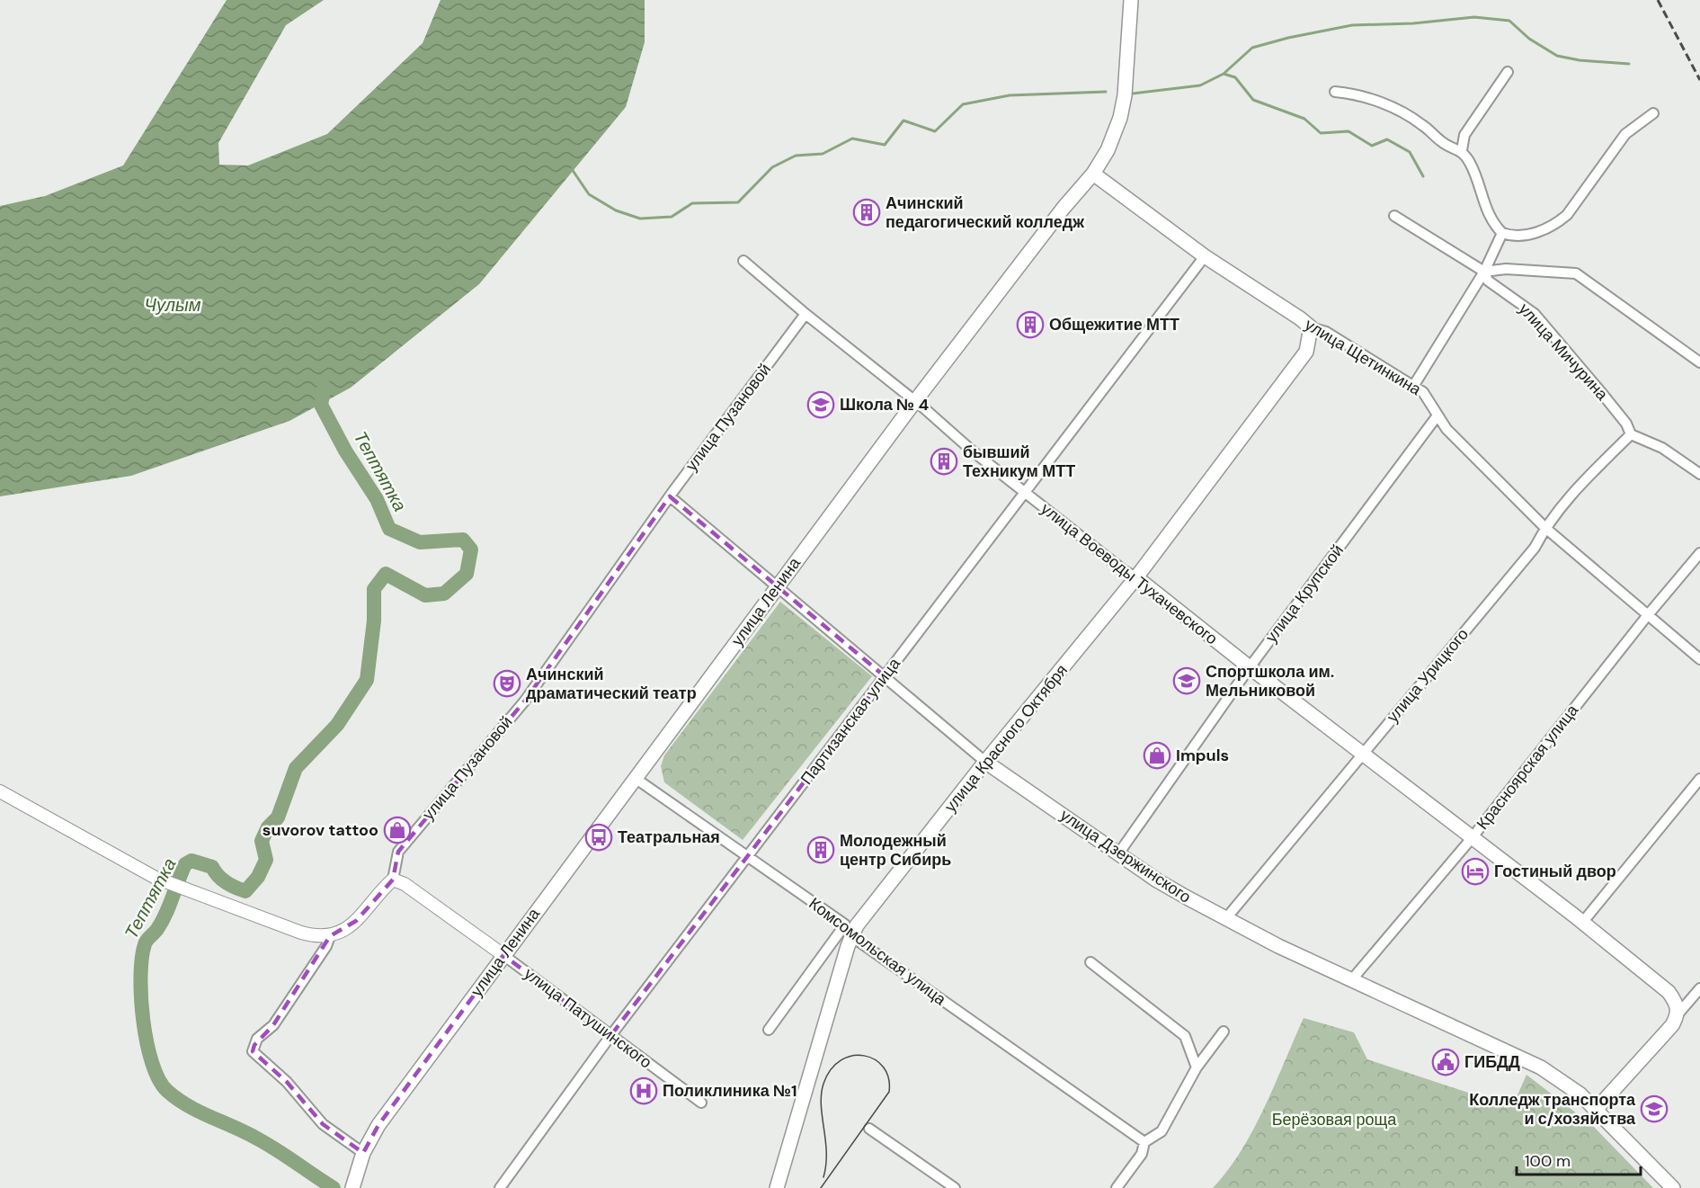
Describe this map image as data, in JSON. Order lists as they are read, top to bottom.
{
  "streets": {
    "main road": [
      "улица Щетинкина",
      "улица Воеводы Тухачевского",
      "улица Ленина",
      "улица Красного Октября",
      "улица Дзержинского"
    ],
    "street": [
      "улица Мичурина",
      "улица Пузановой",
      "улица Крупской",
      "улица Урицкого",
      "Партизанская улица",
      "Красноярская улица",
      "Комсомольская улица",
      "улица Патушинского"
    ]
  },
  "crossings": [
    ["улица Мичурина", "улица Урицкого"],
    ["улица Щетинкина", "улица Крупской"],
    ["улица Щетинкина", "улица Ленина"],
    ["улица Щетинкина", "улица Урицкого"],
    ["улица Щетинкина", "Партизанская улица"],
    ["улица Щетинкина", "улица Красного Октября"],
    ["улица Щетинкина", "Красноярская улица"],
    ["улица Пузановой", "улица Воеводы Тухачевского"],
    ["улица Пузановой", "улица Дзержинского"],
    ["улица Пузановой", "улица Патушинского"],
    ["улица Воеводы Тухачевского", "улица Крупской"],
    ["улица Воеводы Тухачевского", "улица Ленина"],
    ["улица Воеводы Тухачевского", "улица Урицкого"],
    ["улица Воеводы Тухачевского", "Партизанская улица"],
    ["улица Воеводы Тухачевского", "улица Красного Октября"],
    ["улица Воеводы Тухачевского", "Красноярская улица"],
    ["улица Крупской", "улица Дзержинского"],
    ["улица Ленина", "улица Дзержинского"],
    ["улица Ленина", "Комсомольская улица"],
    ["улица Ленина", "улица Патушинского"],
    ["улица Урицкого", "улица Дзержинского"],
    ["Партизанская улица", "улица Дзержинского"],
    ["Партизанская улица", "Комсомольская улица"],
    ["Партизанская улица", "улица Патушинского"],
    ["улица Красного Октября", "улица Дзержинского"],
    ["улица Красного Октября", "Комсомольская улица"],
    ["Красноярская улица", "улица Дзержинского"]
  ],
  "water": ["Чулым", "Тептятка"],
  "parks": ["Берёзовая роща"],
  "places": {
    "building": [
      "Ачинский педагогический колледж",
      "Общежитие МТТ",
      "бывший Техникум МТТ",
      "Молодежный центр Сибирь"
    ],
    "school or university": ["Школа № 4", "Спортшкола им. Мельниковой", "Колледж транспорта и с/хозяйства"],
    "theatre": ["Ачинский драматический театр"],
    "shop": ["Impuls", "suvorov tattoo"],
    "bus stop": ["Театральная"],
    "hotel": ["Гостиный двор"],
    "public building": ["ГИБДД"],
    "hospital": ["Поликлиника №1"]
  },
  "scale_bar": "100 m"
}
